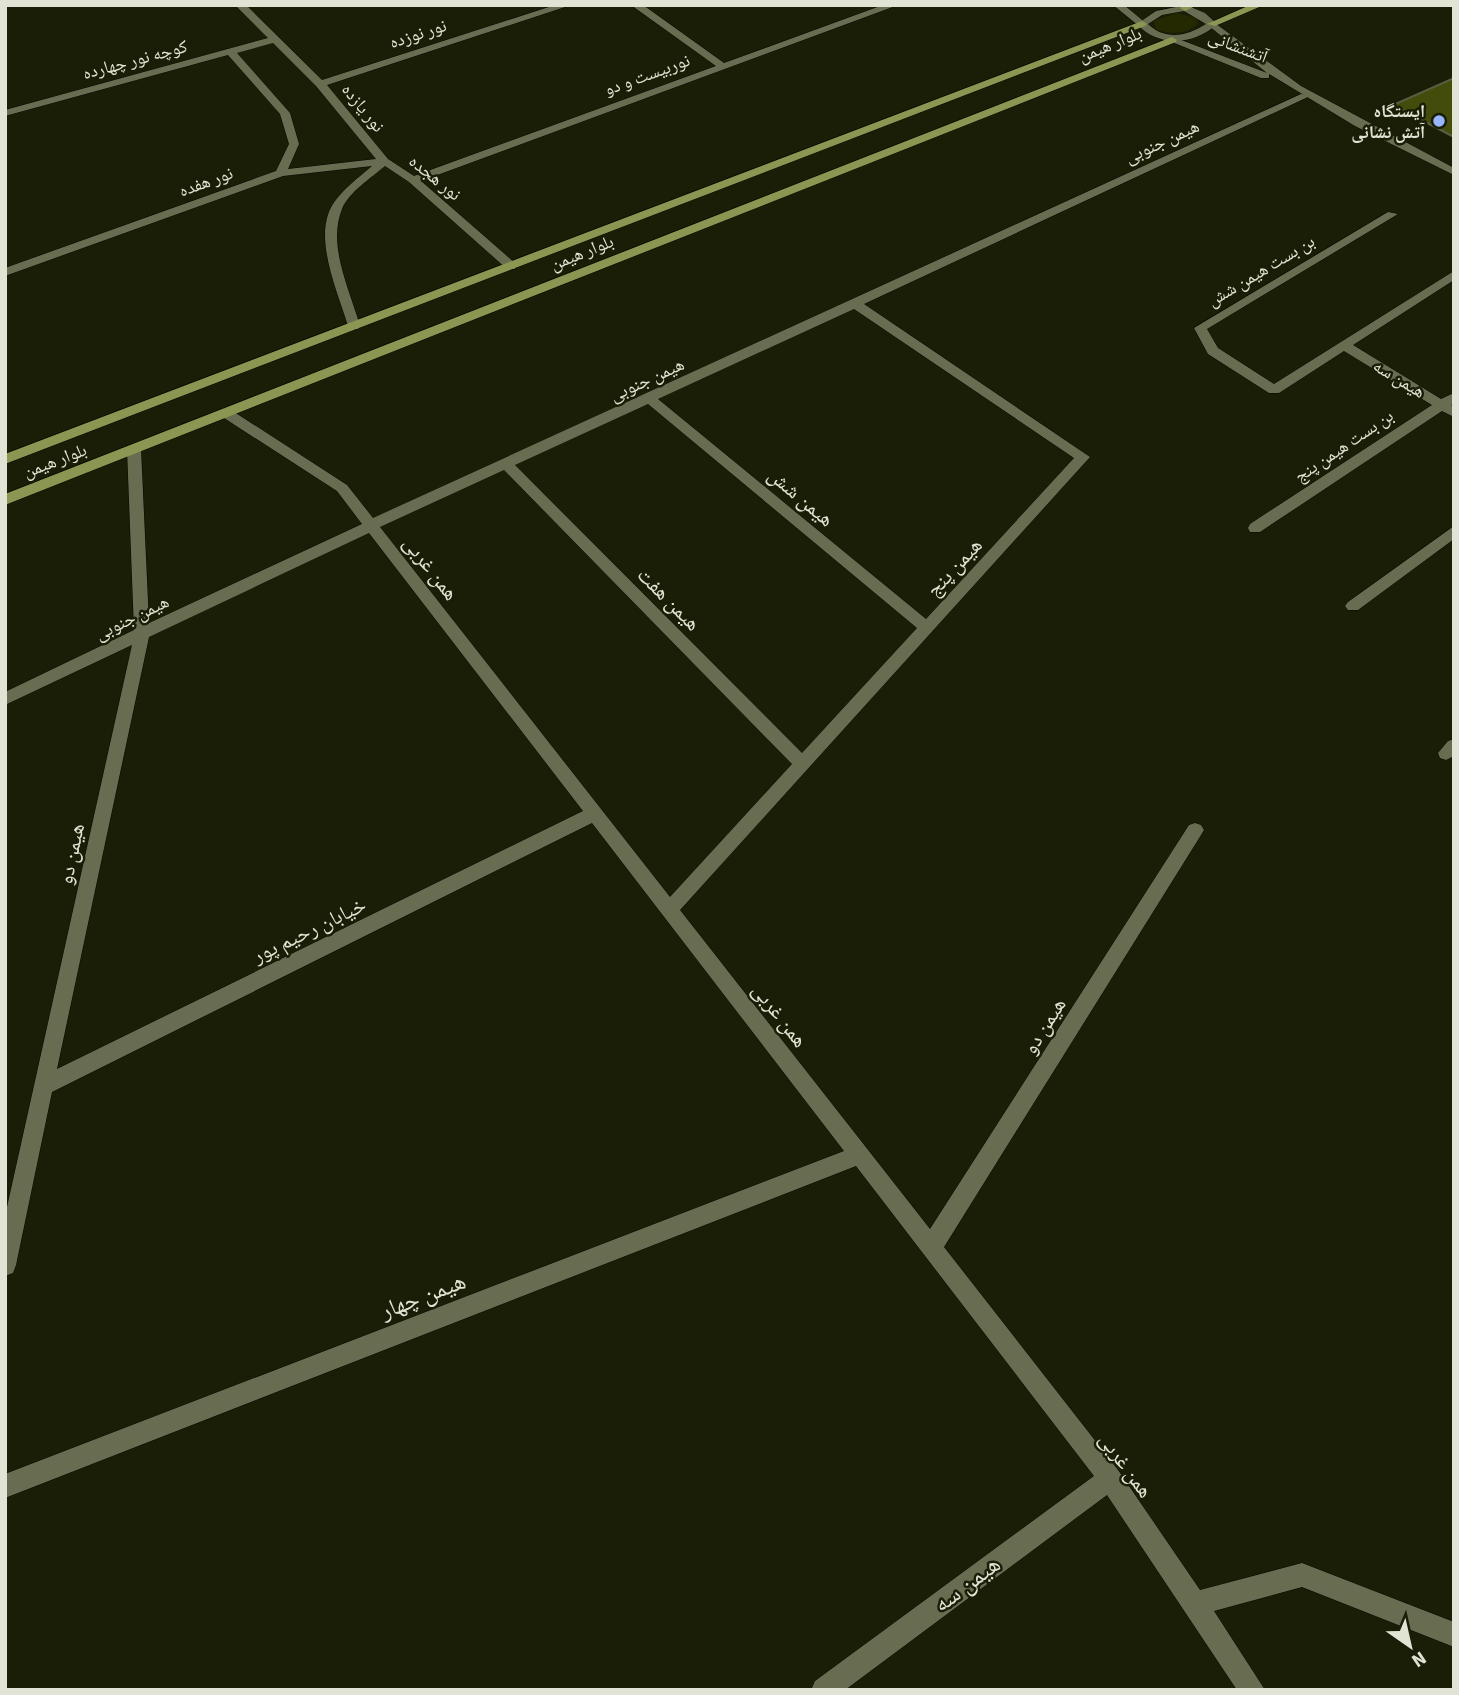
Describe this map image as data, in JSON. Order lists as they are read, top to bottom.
{
  "streets": {
    "main road": ["بلوار هیمن"],
    "street": [
      "نور نوزده",
      "آتشنشانی",
      "کوچه نور چهارده",
      "نوربیست و دو",
      "نور یازده",
      "هیمن جنوبی",
      "نور هجده",
      "نور هفده",
      "بن بست هیمن شش",
      "هیمن سه",
      "بن بست هیمن پنج",
      "هیمن شش",
      "هیمن پنج",
      "همن غربی",
      "هیمن هفت",
      "هیمن دو",
      "خیابان رحیم پور",
      "هیمن چهار"
    ]
  },
  "crossings": [
    ["نور نوزده", "نور یازده"],
    ["بلوار هیمن", "آتشنشانی"],
    ["بلوار هیمن", "نور هجده"],
    ["بلوار هیمن", "همن غربی"],
    ["بلوار هیمن", "هیمن دو"],
    ["آتشنشانی", "هیمن جنوبی"],
    ["کوچه نور چهارده", "نور یازده"],
    ["نوربیست و دو", "نور هجده"],
    ["نور یازده", "نور هجده"],
    ["نور یازده", "نور هفده"],
    ["هیمن جنوبی", "هیمن شش"],
    ["هیمن جنوبی", "هیمن پنج"],
    ["هیمن جنوبی", "همن غربی"],
    ["هیمن جنوبی", "هیمن هفت"],
    ["هیمن جنوبی", "هیمن دو"],
    ["بن بست هیمن شش", "هیمن سه"],
    ["هیمن سه", "بن بست هیمن پنج"],
    ["هیمن سه", "همن غربی"],
    ["هیمن شش", "هیمن پنج"],
    ["هیمن پنج", "همن غربی"],
    ["هیمن پنج", "هیمن هفت"],
    ["همن غربی", "هیمن دو"],
    ["همن غربی", "خیابان رحیم پور"],
    ["همن غربی", "هیمن چهار"],
    ["هیمن دو", "خیابان رحیم پور"]
  ],
  "places": ["ایستگاه آتش نشانی"],
  "north": "bottom right"
}
